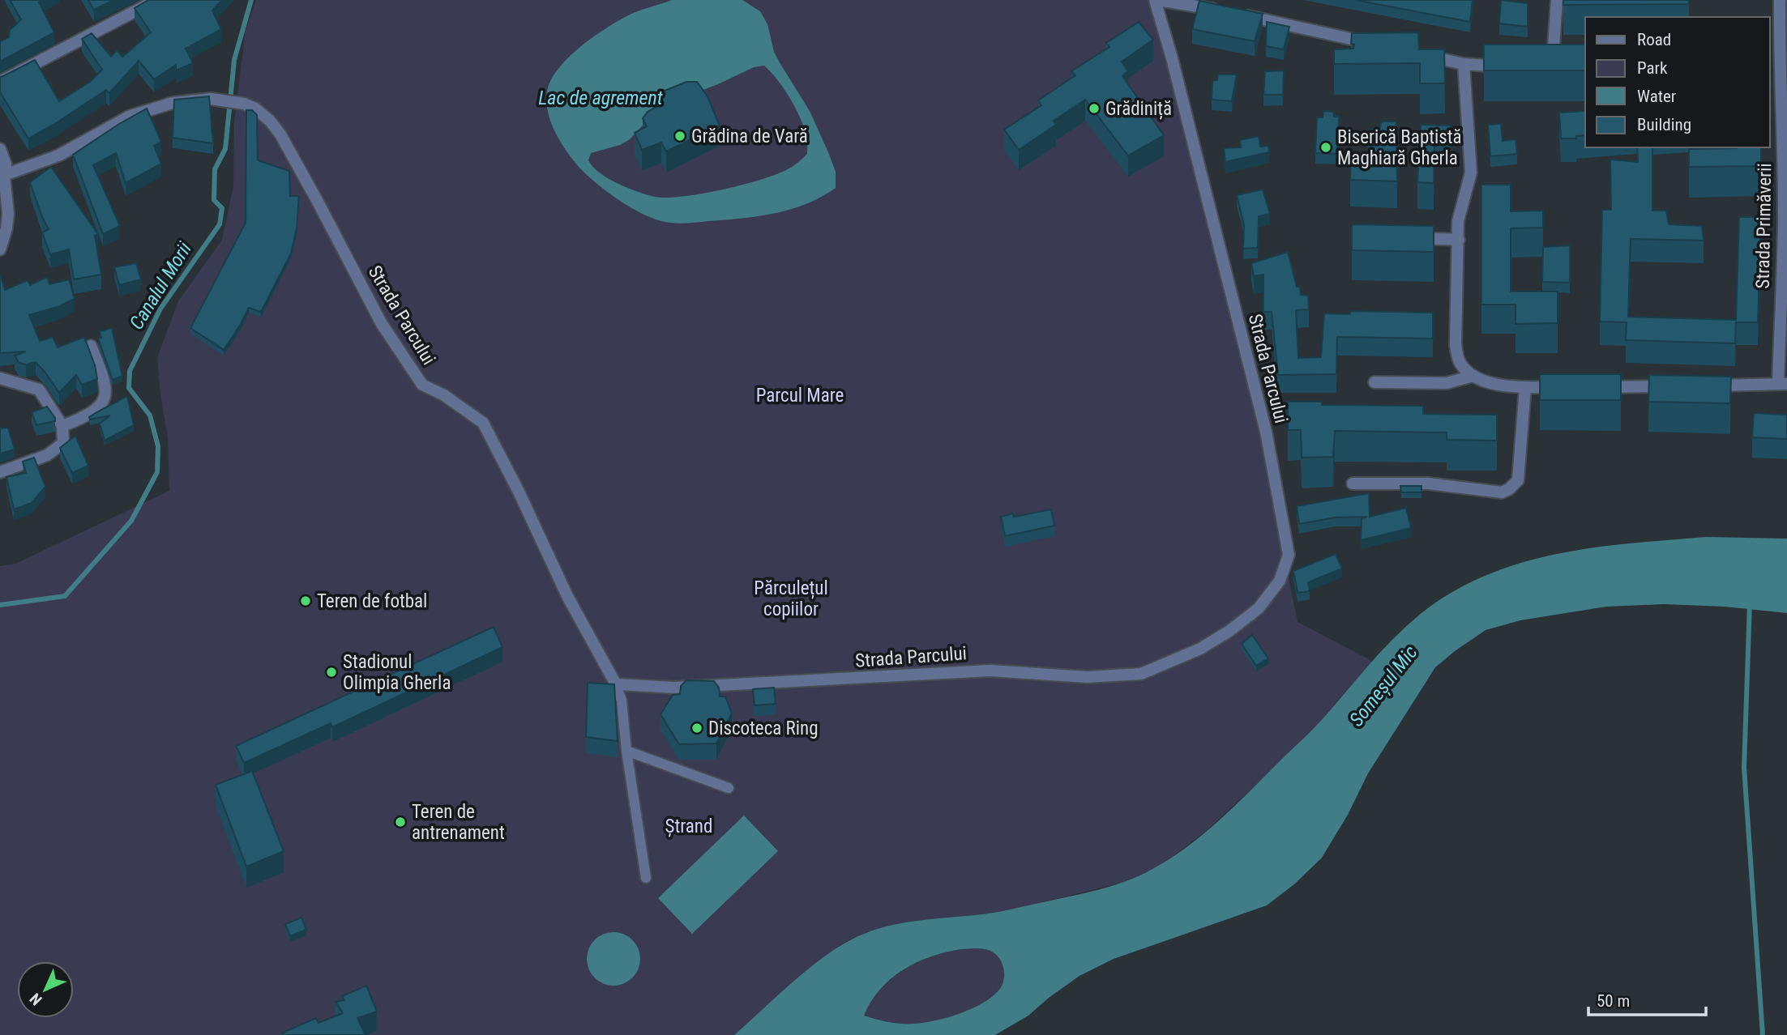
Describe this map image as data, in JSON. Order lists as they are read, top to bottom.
{
  "streets": {
    "street": ["Strada Primăverii", "Strada Parcului"]
  },
  "water": ["Lac de agrement", "Canalul Morii", "Someșul Mic"],
  "parks": ["Parcul Mare", "Părculețul copiilor", "Ștrand"],
  "places": [
    "Grădiniță",
    "Grădina de Vară",
    "Biserică Baptistă Maghiară Gherla",
    "Teren de fotbal",
    "Stadionul Olimpia Gherla",
    "Discoteca Ring",
    "Teren de antrenament"
  ],
  "legend": [
    "Road",
    "Park",
    "Water",
    "Building"
  ],
  "scale_bar": "50 m",
  "north": "bottom left"
}
